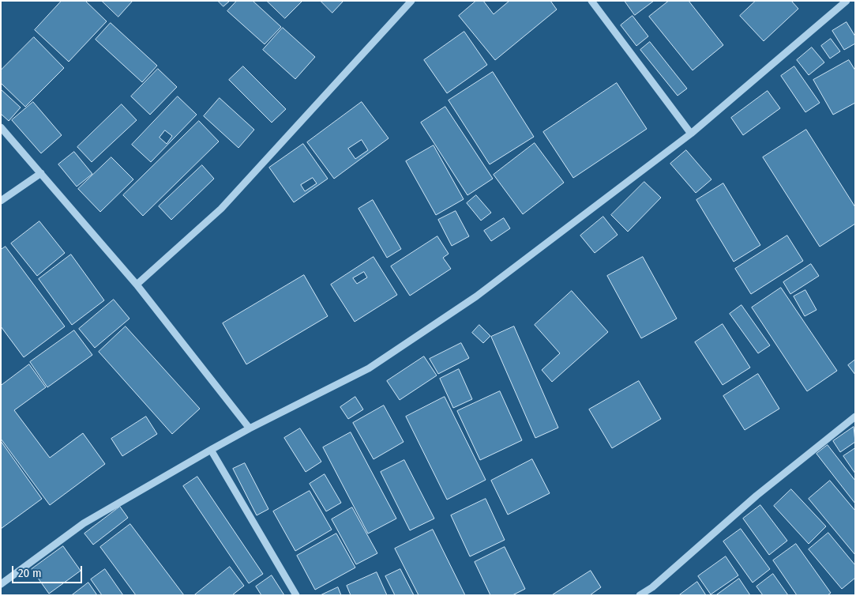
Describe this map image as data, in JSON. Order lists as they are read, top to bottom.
{
  "scale_bar": "20 m"
}
